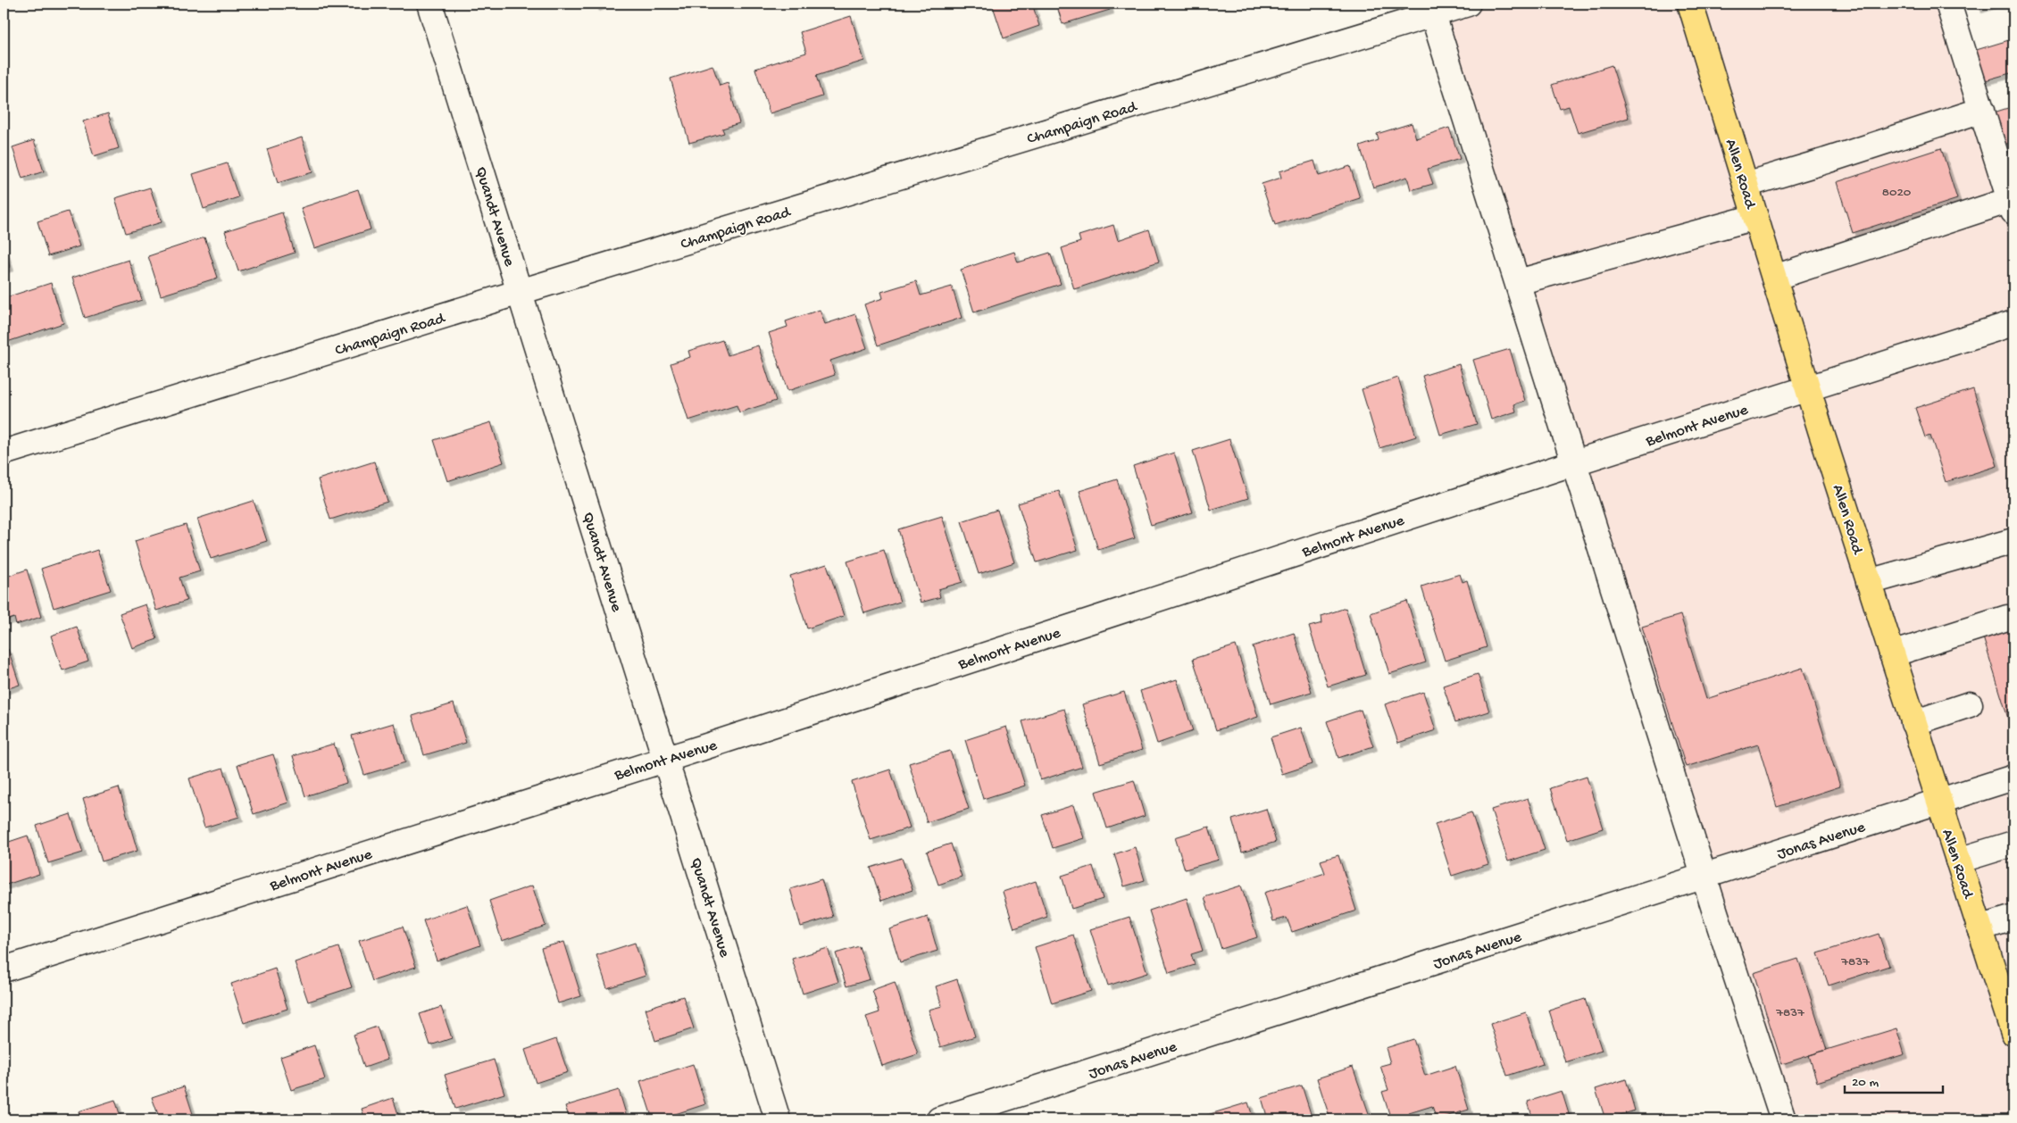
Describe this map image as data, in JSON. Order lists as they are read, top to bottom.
{
  "streets": {
    "main road": ["Allen Road"],
    "street": [
      "Champaign Road",
      "Quandt Avenue",
      "Belmont Avenue",
      "Jonas Avenue"
    ]
  },
  "crossings": [
    ["Champaign Road", "Quandt Avenue"],
    ["Allen Road", "Belmont Avenue"],
    ["Allen Road", "Jonas Avenue"],
    ["Quandt Avenue", "Belmont Avenue"]
  ],
  "house_numbers": ["8020", "7837", "7837"],
  "scale_bar": "20 m"
}
